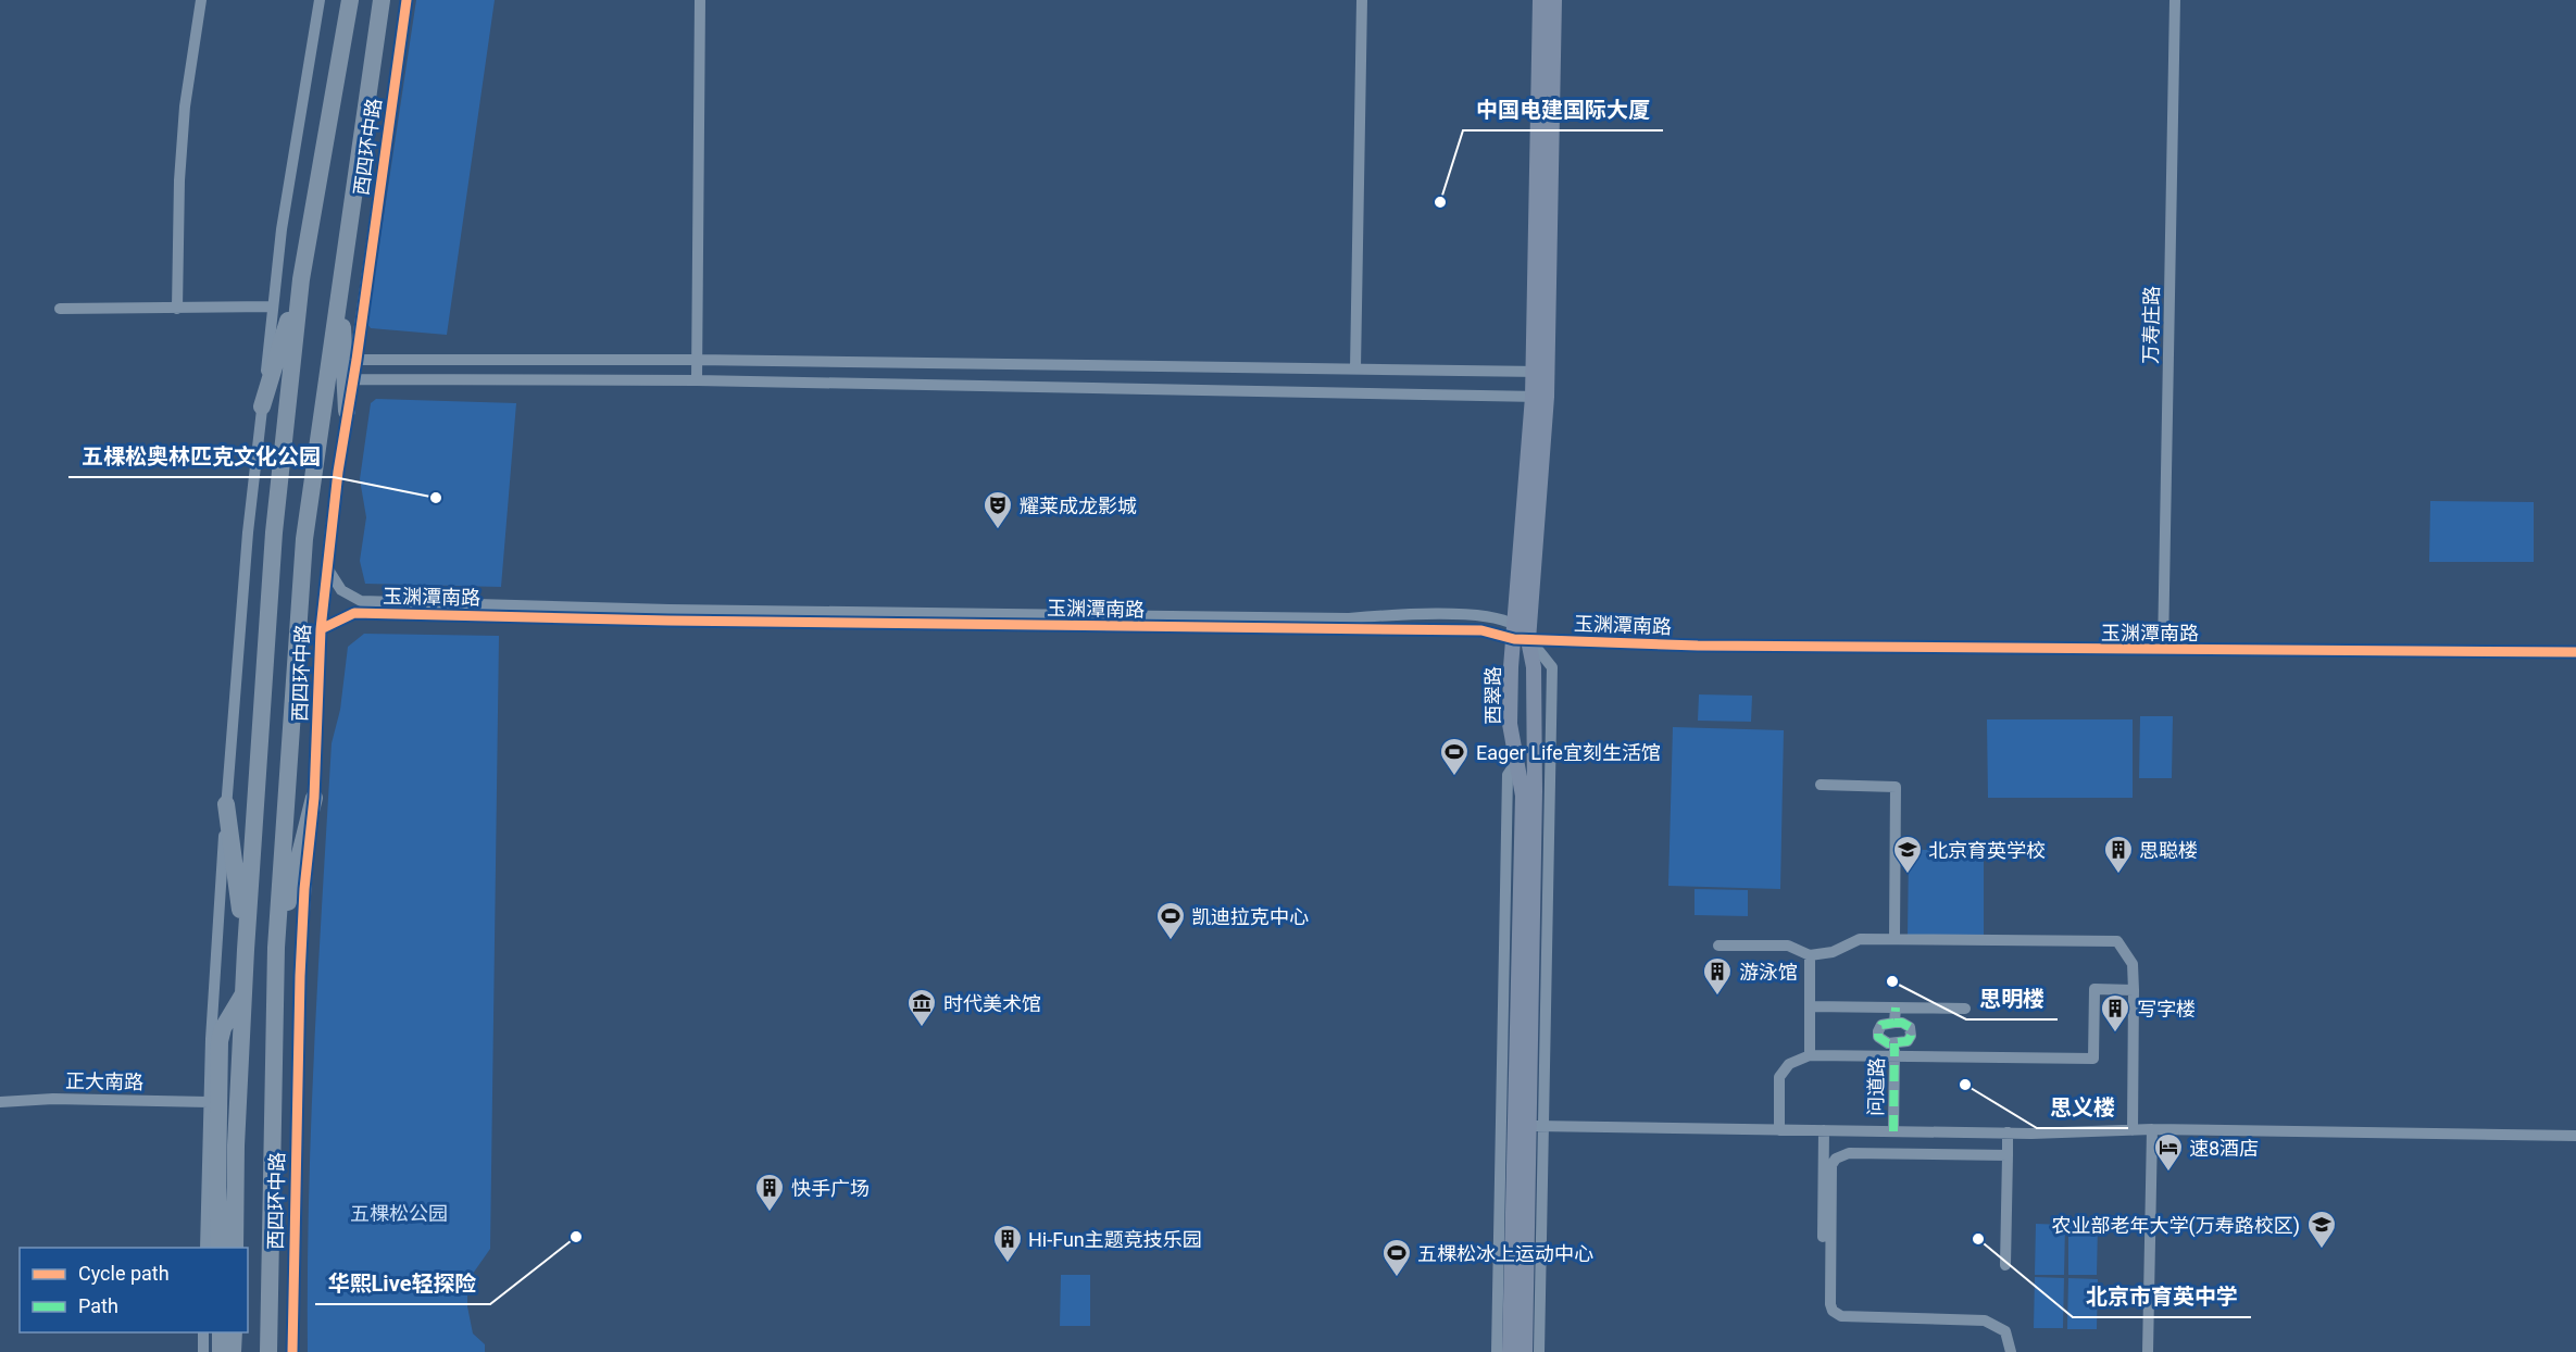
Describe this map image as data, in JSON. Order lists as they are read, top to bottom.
{
  "streets": {
    "highway": ["西四环中路"],
    "main road": ["西翠路"],
    "street": [
      "万寿庄路",
      "玉渊潭南路",
      "正大南路",
      "问道路"
    ]
  },
  "crossings": [
    ["西四环中路", "玉渊潭南路"],
    ["万寿庄路", "玉渊潭南路"],
    ["玉渊潭南路", "西翠路"]
  ],
  "parks": ["五棵松公园"],
  "places": {
    "other": [
      "中国电建国际大厦",
      "五棵松奥林匹克文化公园",
      "思明楼",
      "思义楼",
      "华熙Live轻探险",
      "北京市育英中学"
    ],
    "theatre": ["耀莱成龙影城"],
    "sports": ["Eager Life宜刻生活馆", "凯迪拉克中心", "五棵松冰上运动中心"],
    "school or university": ["北京育英学校", "农业部老年大学(万寿路校区)"],
    "building": [
      "思聪楼",
      "游泳馆",
      "写字楼",
      "快手广场",
      "Hi-Fun主题竞技乐园"
    ],
    "museum": ["时代美术馆"],
    "hotel": ["速8酒店"]
  },
  "legend": ["Cycle path", "Path"]
}
